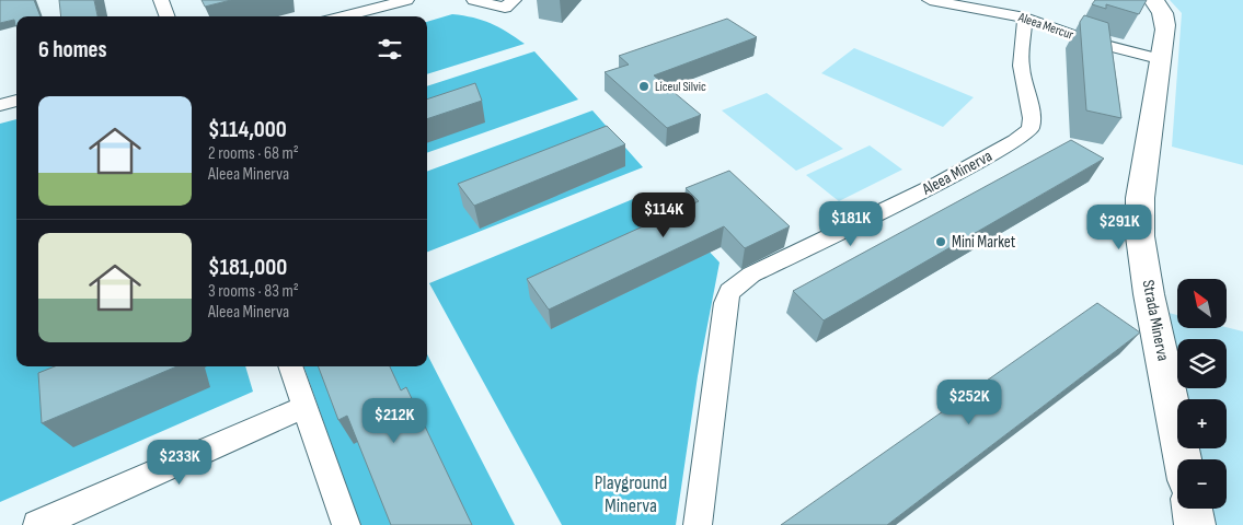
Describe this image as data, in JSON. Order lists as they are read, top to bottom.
{
  "streets": {
    "street": ["Aleea Mercur", "Aleea Minerva", "Strada Minerva"]
  },
  "crossings": [
    ["Aleea Mercur", "Aleea Minerva"],
    ["Aleea Mercur", "Strada Minerva"]
  ],
  "parks": ["Playground Minerva"],
  "places": ["Liceul Silvic", "Mini Market"],
  "north": "top left",
  "page": {
    "heading": "6 homes",
    "list": [
      {
        "name": "$114,000",
        "note": "2 rooms · 68 m² · Aleea Minerva"
      },
      {
        "name": "$181,000",
        "note": "3 rooms · 83 m² · Aleea Minerva"
      }
    ],
    "price": [
      "$114K",
      "$181K",
      "$291K",
      "$252K",
      "$212K",
      "$233K"
    ],
    "map_buttons": ["+", "−"]
  }
}
